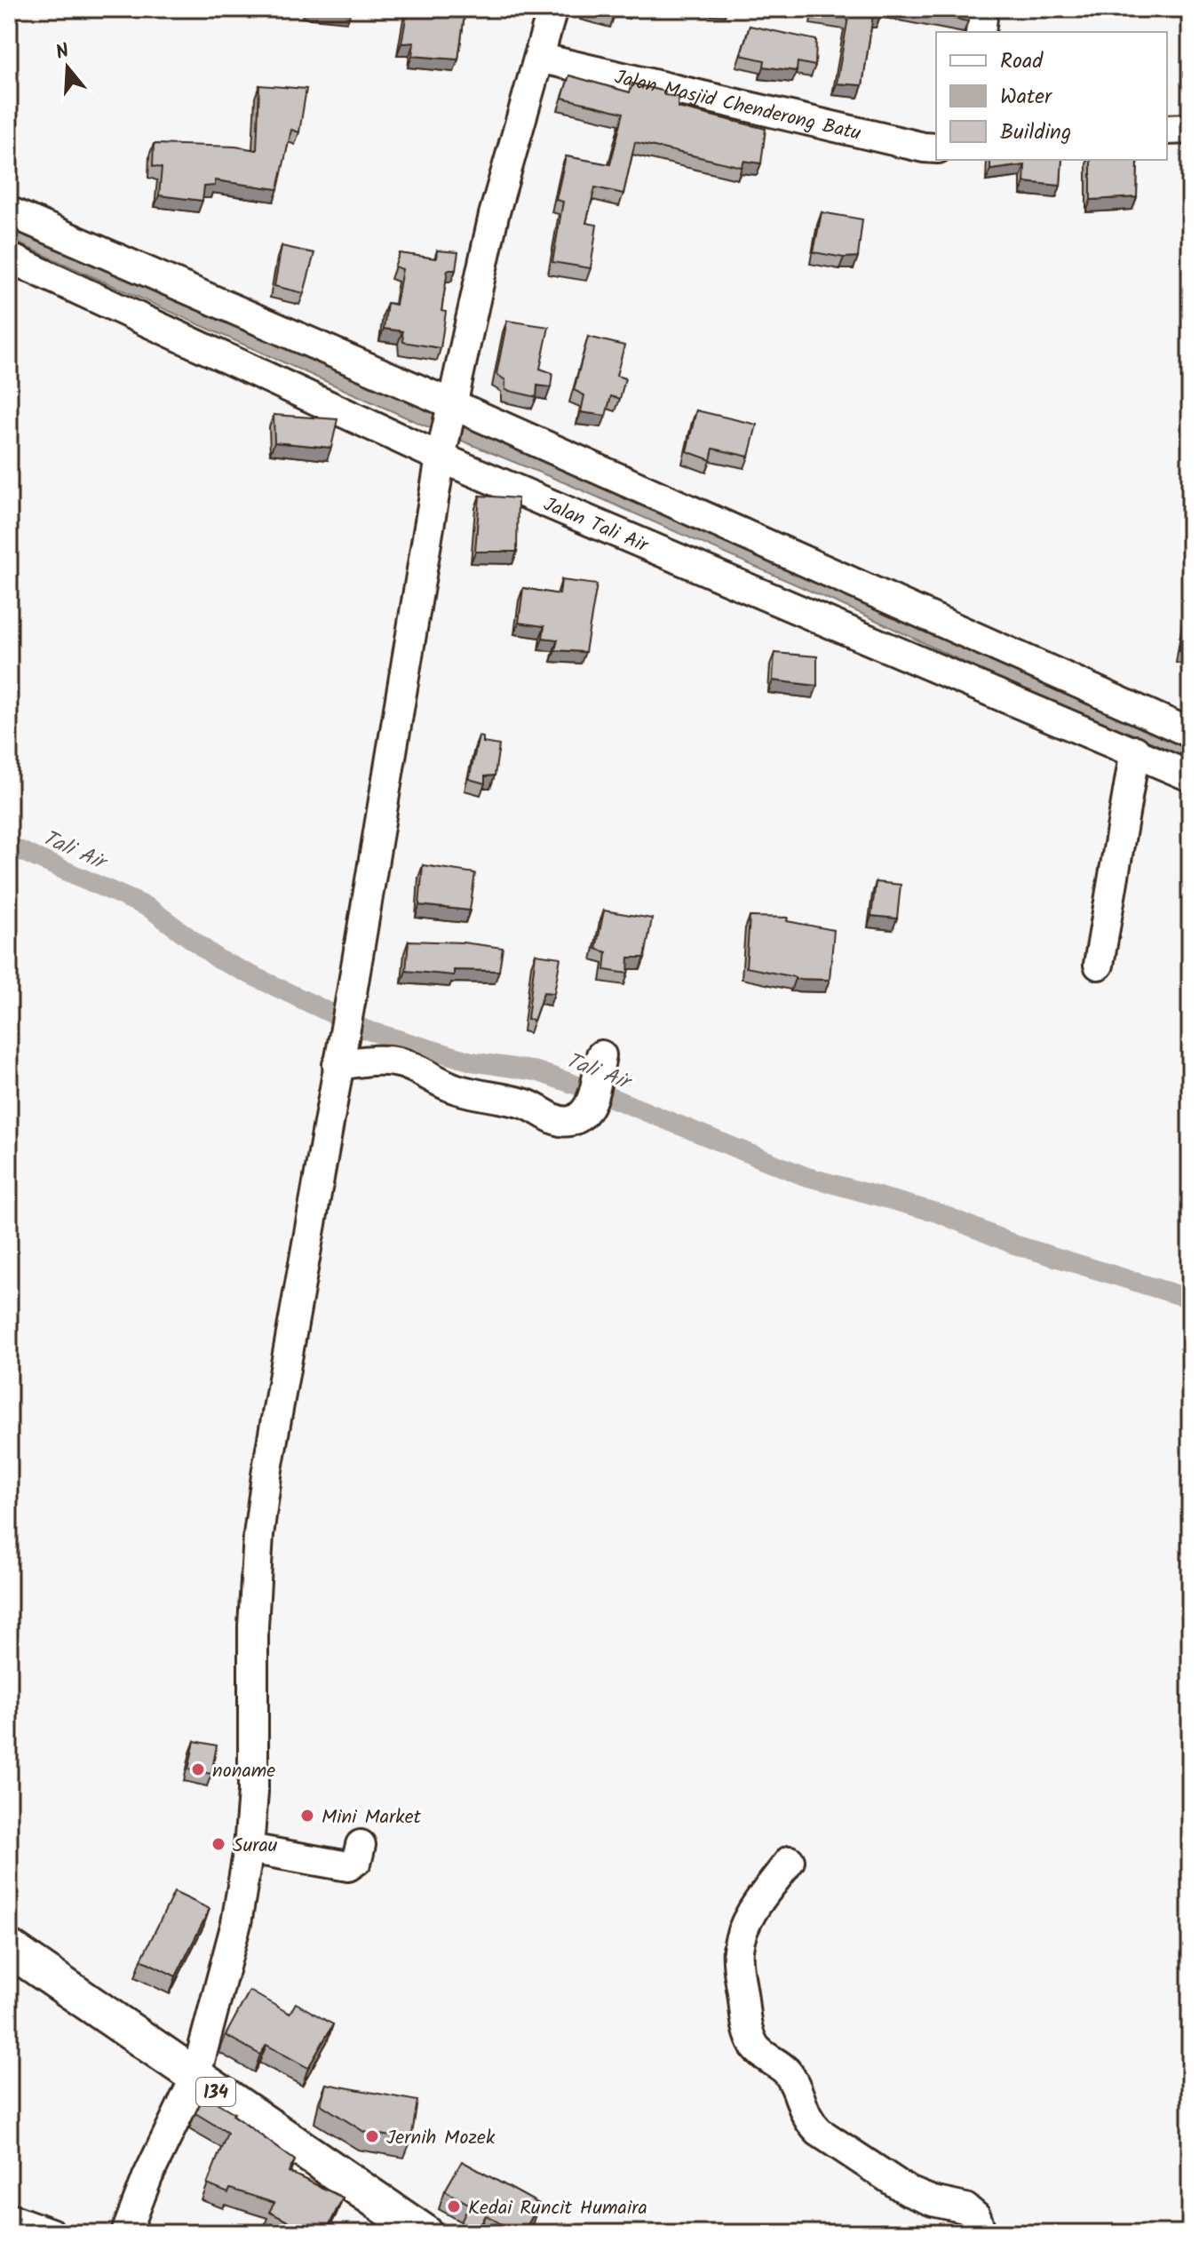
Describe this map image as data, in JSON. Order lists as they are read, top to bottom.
{
  "streets": {
    "main road": ["134"],
    "street": ["Jalan Masjid Chenderong Batu", "Jalan Tali Air"]
  },
  "water": ["Tali Air"],
  "places": [
    "noname",
    "Mini Market",
    "Surau",
    "Jernih Mozek",
    "Kedai Runcit Humaira"
  ],
  "legend": ["Road", "Water", "Building"],
  "north": "top"
}
